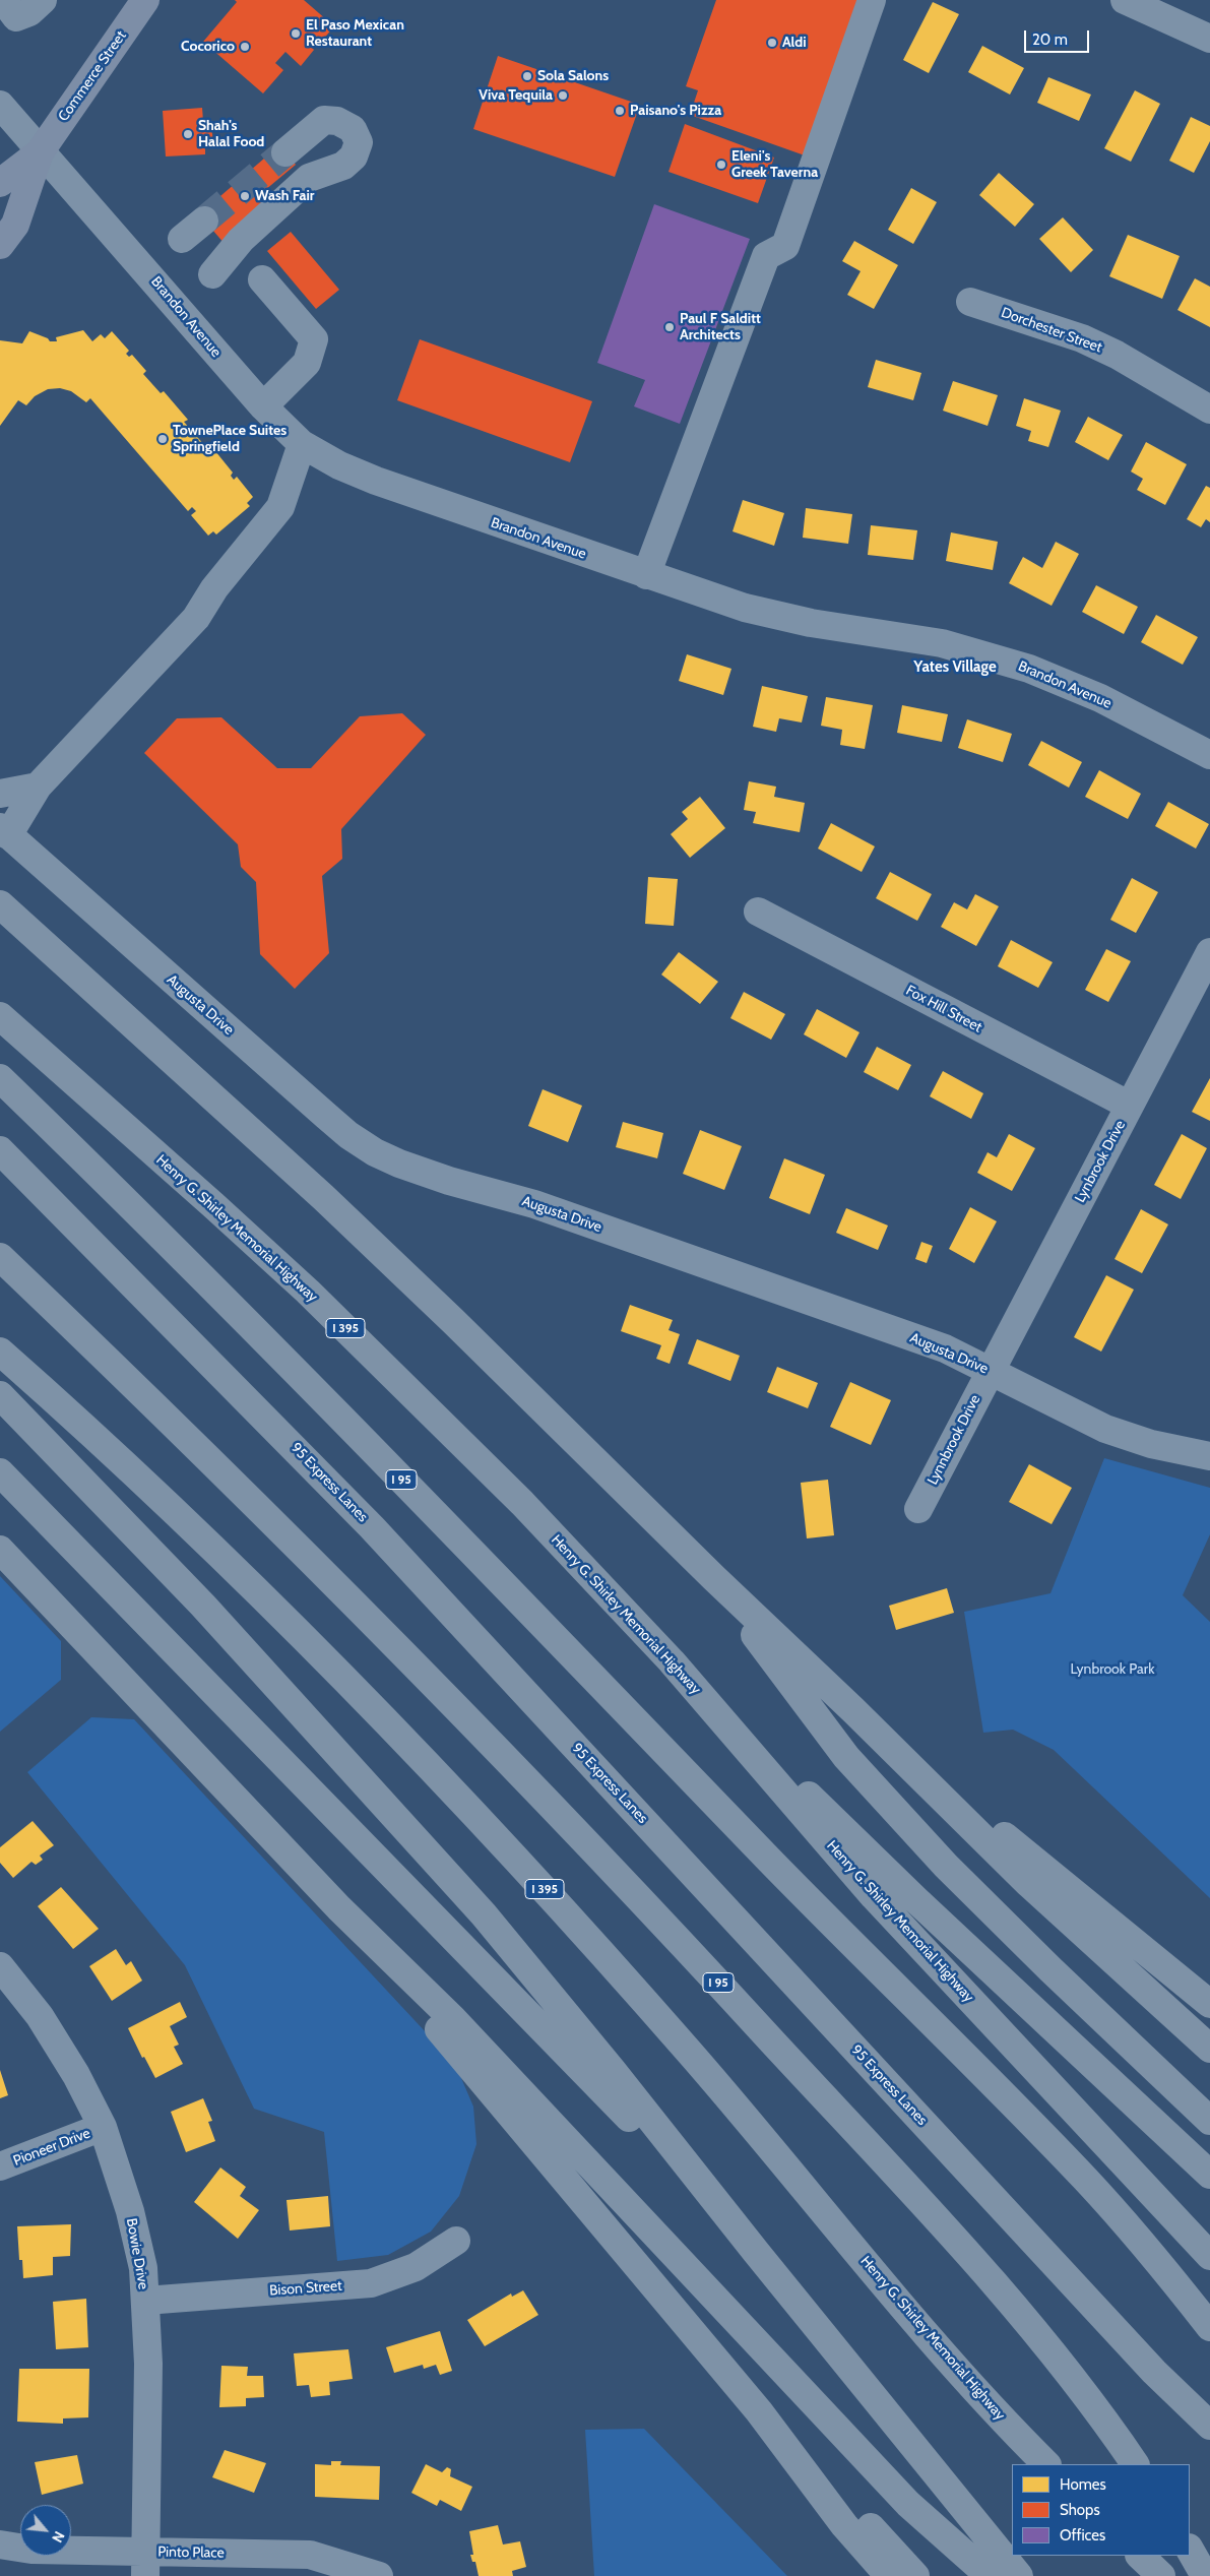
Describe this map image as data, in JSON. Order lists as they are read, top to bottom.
{
  "streets": {
    "highway": [
      "Henry G. Shirley Memorial Highway",
      "I 395",
      "I 95",
      "95 Express Lanes"
    ],
    "main road": ["Commerce Street"],
    "street": [
      "Brandon Avenue",
      "Dorchester Street",
      "Augusta Drive",
      "Fox Hill Street",
      "Lynbrook Drive",
      "Lynnbrook Drive",
      "Pioneer Drive",
      "Bowie Drive",
      "Bison Street",
      "Pinto Place"
    ]
  },
  "crossings": [
    ["Commerce Street", "Brandon Avenue"],
    ["Augusta Drive", "Lynbrook Drive"],
    ["Augusta Drive", "Lynnbrook Drive"],
    ["Fox Hill Street", "Lynbrook Drive"],
    ["Lynbrook Drive", "Lynnbrook Drive"],
    ["Pioneer Drive", "Bowie Drive"],
    ["Bowie Drive", "Bison Street"],
    ["Bowie Drive", "Pinto Place"]
  ],
  "districts": ["Yates Village"],
  "parks": ["Lynbrook Park"],
  "places": [
    "El Paso Mexican Restaurant",
    "Aldi",
    "Cocorico",
    "Sola Salons",
    "Viva Tequila",
    "Paisano's Pizza",
    "Shah's Halal Food",
    "Eleni's Greek Taverna",
    "Wash Fair",
    "Paul F Salditt Architects",
    "TownePlace Suites Springfield"
  ],
  "legend": ["Homes", "Shops", "Offices"],
  "scale_bar": "20 m",
  "north": "bottom right"
}
